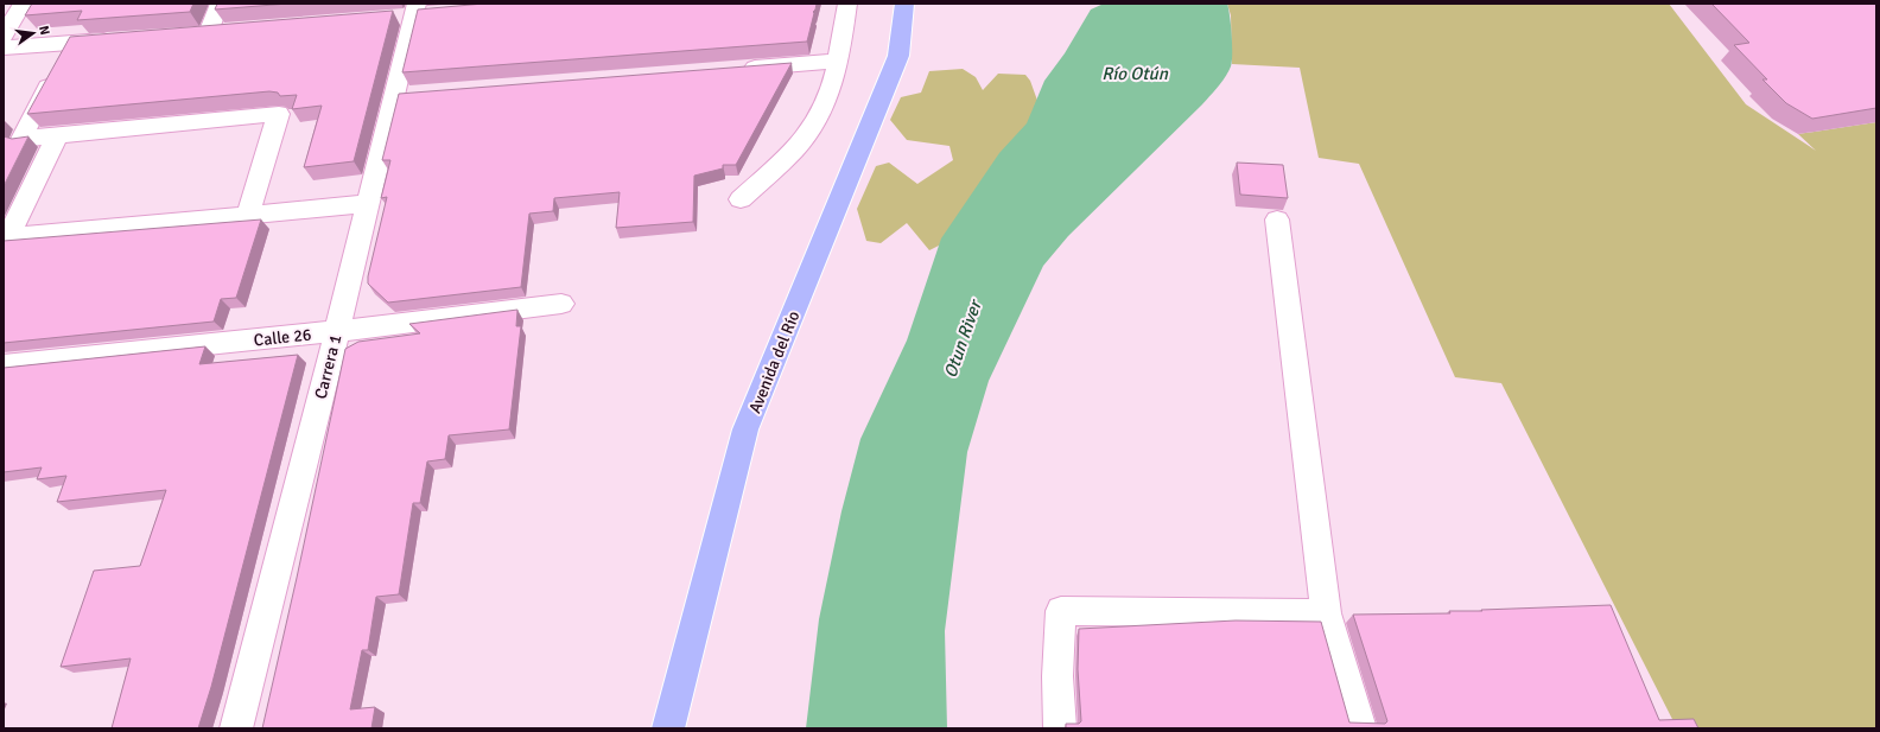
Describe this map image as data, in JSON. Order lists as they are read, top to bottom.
{
  "streets": {
    "main road": ["Avenida del Río"],
    "street": ["Calle 26", "Carrera 1"]
  },
  "crossings": [
    ["Calle 26", "Carrera 1"]
  ],
  "water": ["Río Otún", "Otun River"],
  "north": "right"
}
